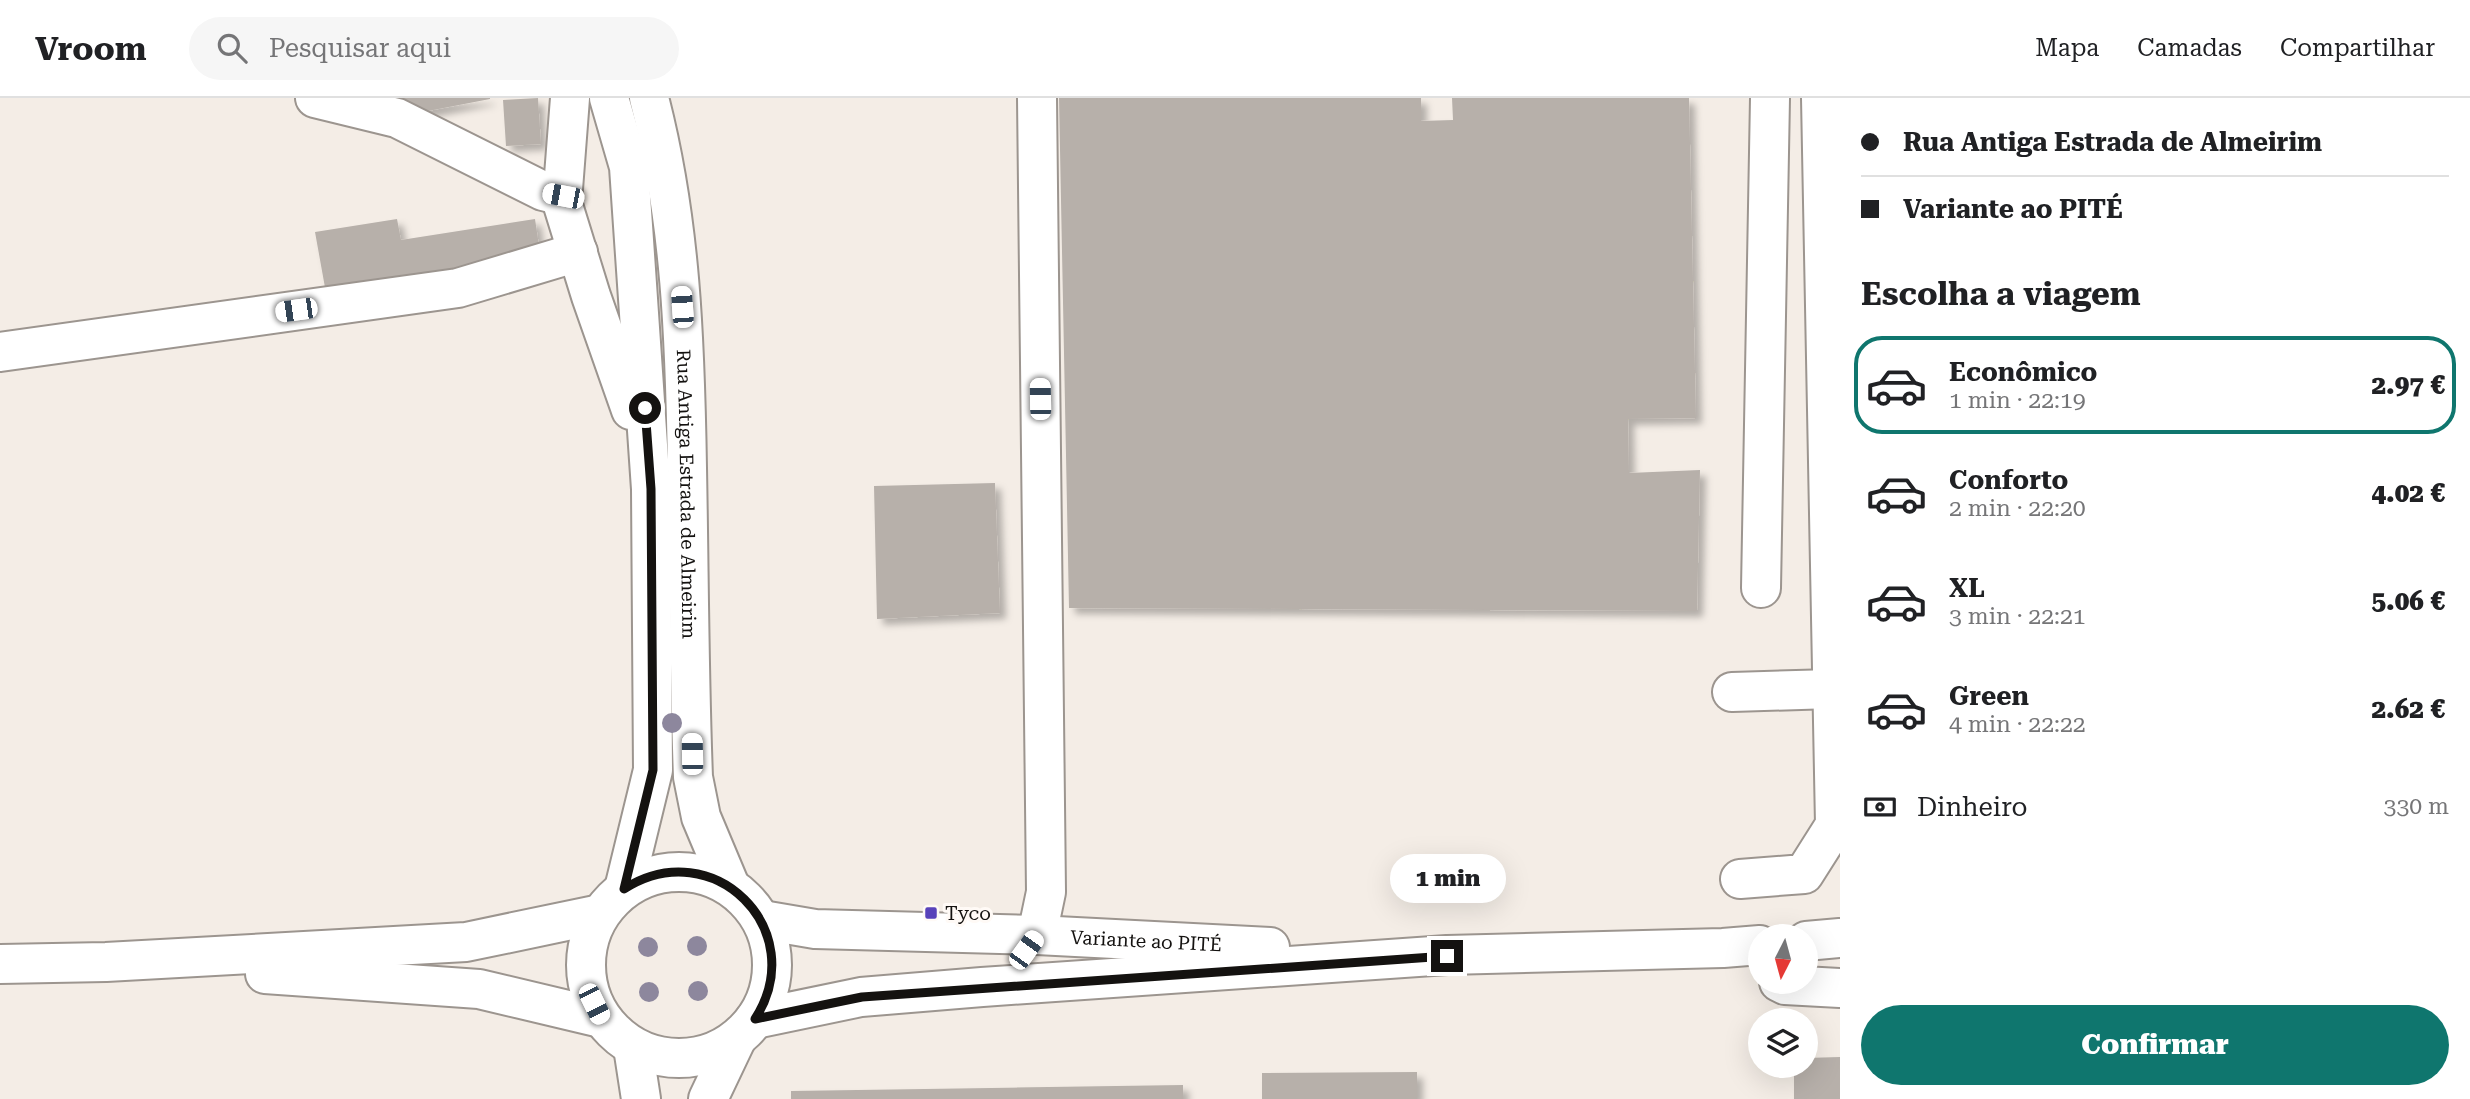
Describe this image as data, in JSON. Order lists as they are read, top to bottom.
{
  "streets": {
    "main road": ["Rua Antiga Estrada de Almeirim", "Variante ao PITÉ"]
  },
  "crossings": [
    ["Rua Antiga Estrada de Almeirim", "Variante ao PITÉ"]
  ],
  "places": {
    "transit": ["Tyco"]
  },
  "north": "bottom",
  "page": {
    "header": "Vroom",
    "search": "Pesquisar aqui",
    "nav": ["Mapa", "Camadas", "Compartilhar"],
    "banner": ["Rua Antiga Estrada de Almeirim", "Variante ao PITÉ"],
    "heading": "Escolha a viagem",
    "list": [
      {
        "name": "Econômico",
        "note": "1 min · 22:19",
        "value": "2.97 €"
      },
      {
        "name": "Conforto",
        "note": "2 min · 22:20",
        "value": "4.02 €"
      },
      {
        "name": "XL",
        "note": "3 min · 22:21",
        "value": "5.06 €"
      },
      {
        "name": "Green",
        "note": "4 min · 22:22",
        "value": "2.62 €"
      }
    ],
    "pay": ["Dinheiro", "330 m"],
    "bubble": "1 min",
    "buttons": "Confirmar"
  }
}
